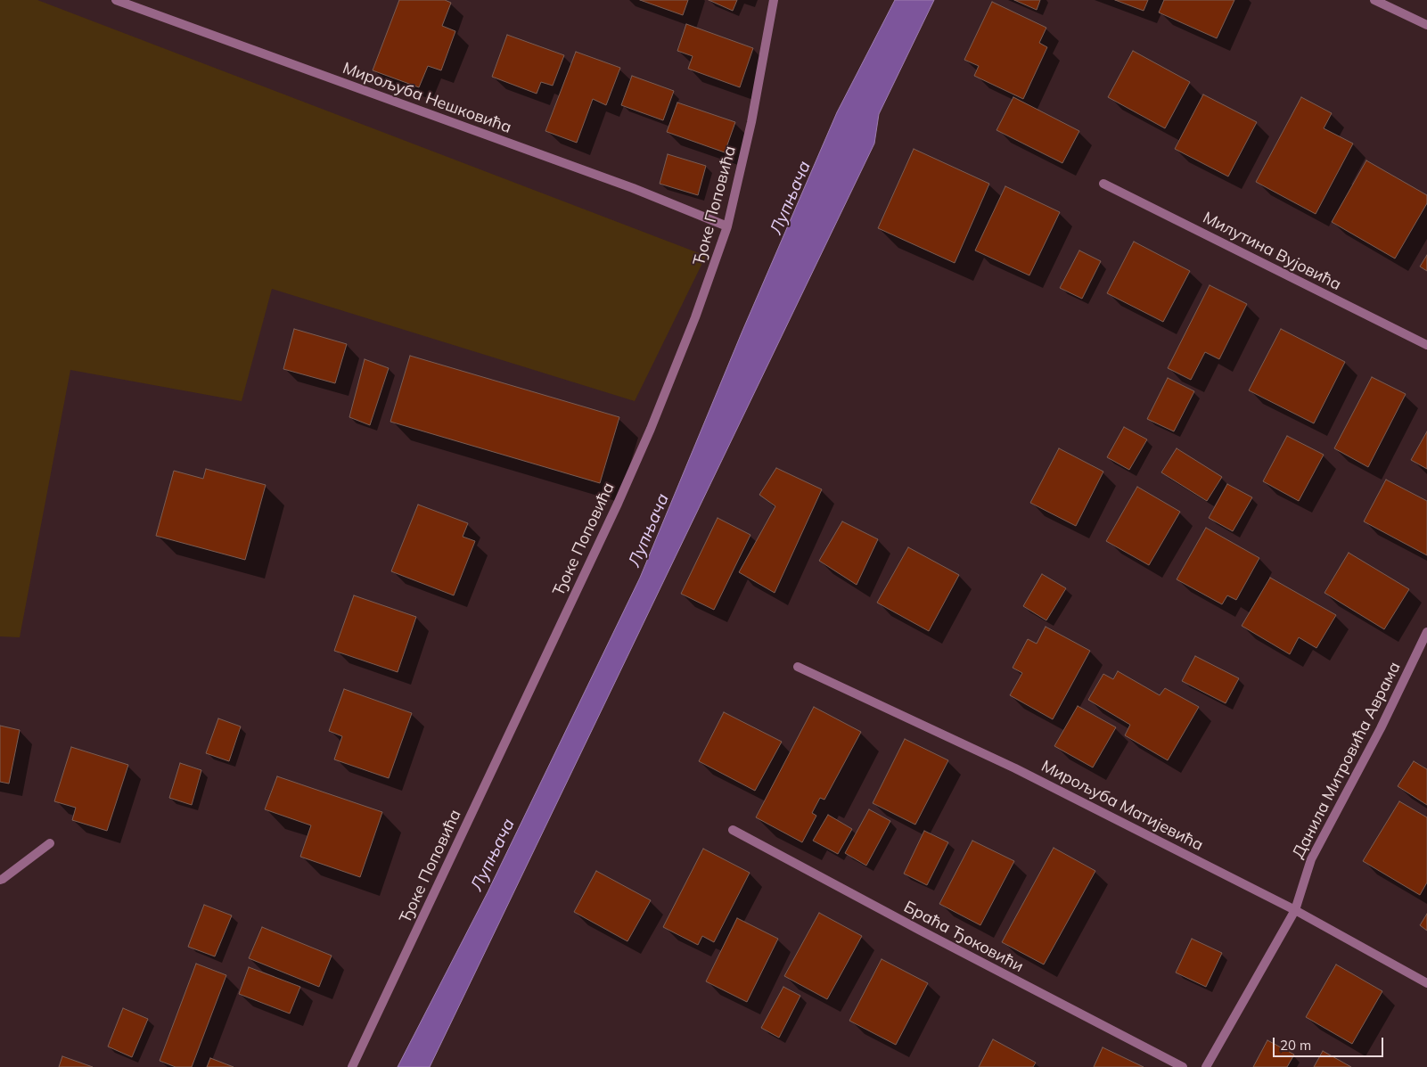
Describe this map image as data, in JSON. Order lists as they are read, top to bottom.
{
  "streets": {
    "street": [
      "Мирољуба Нешковића",
      "Ђоке Поповића",
      "Милутина Вујовића",
      "Данила Митровића Аврама",
      "Мирољуба Матијевића",
      "Браћа Ђоковићи"
    ]
  },
  "crossings": [
    ["Мирољуба Нешковића", "Ђоке Поповића"],
    ["Данила Митровића Аврама", "Мирољуба Матијевића"]
  ],
  "water": ["Лупњача"],
  "scale_bar": "20 m"
}
